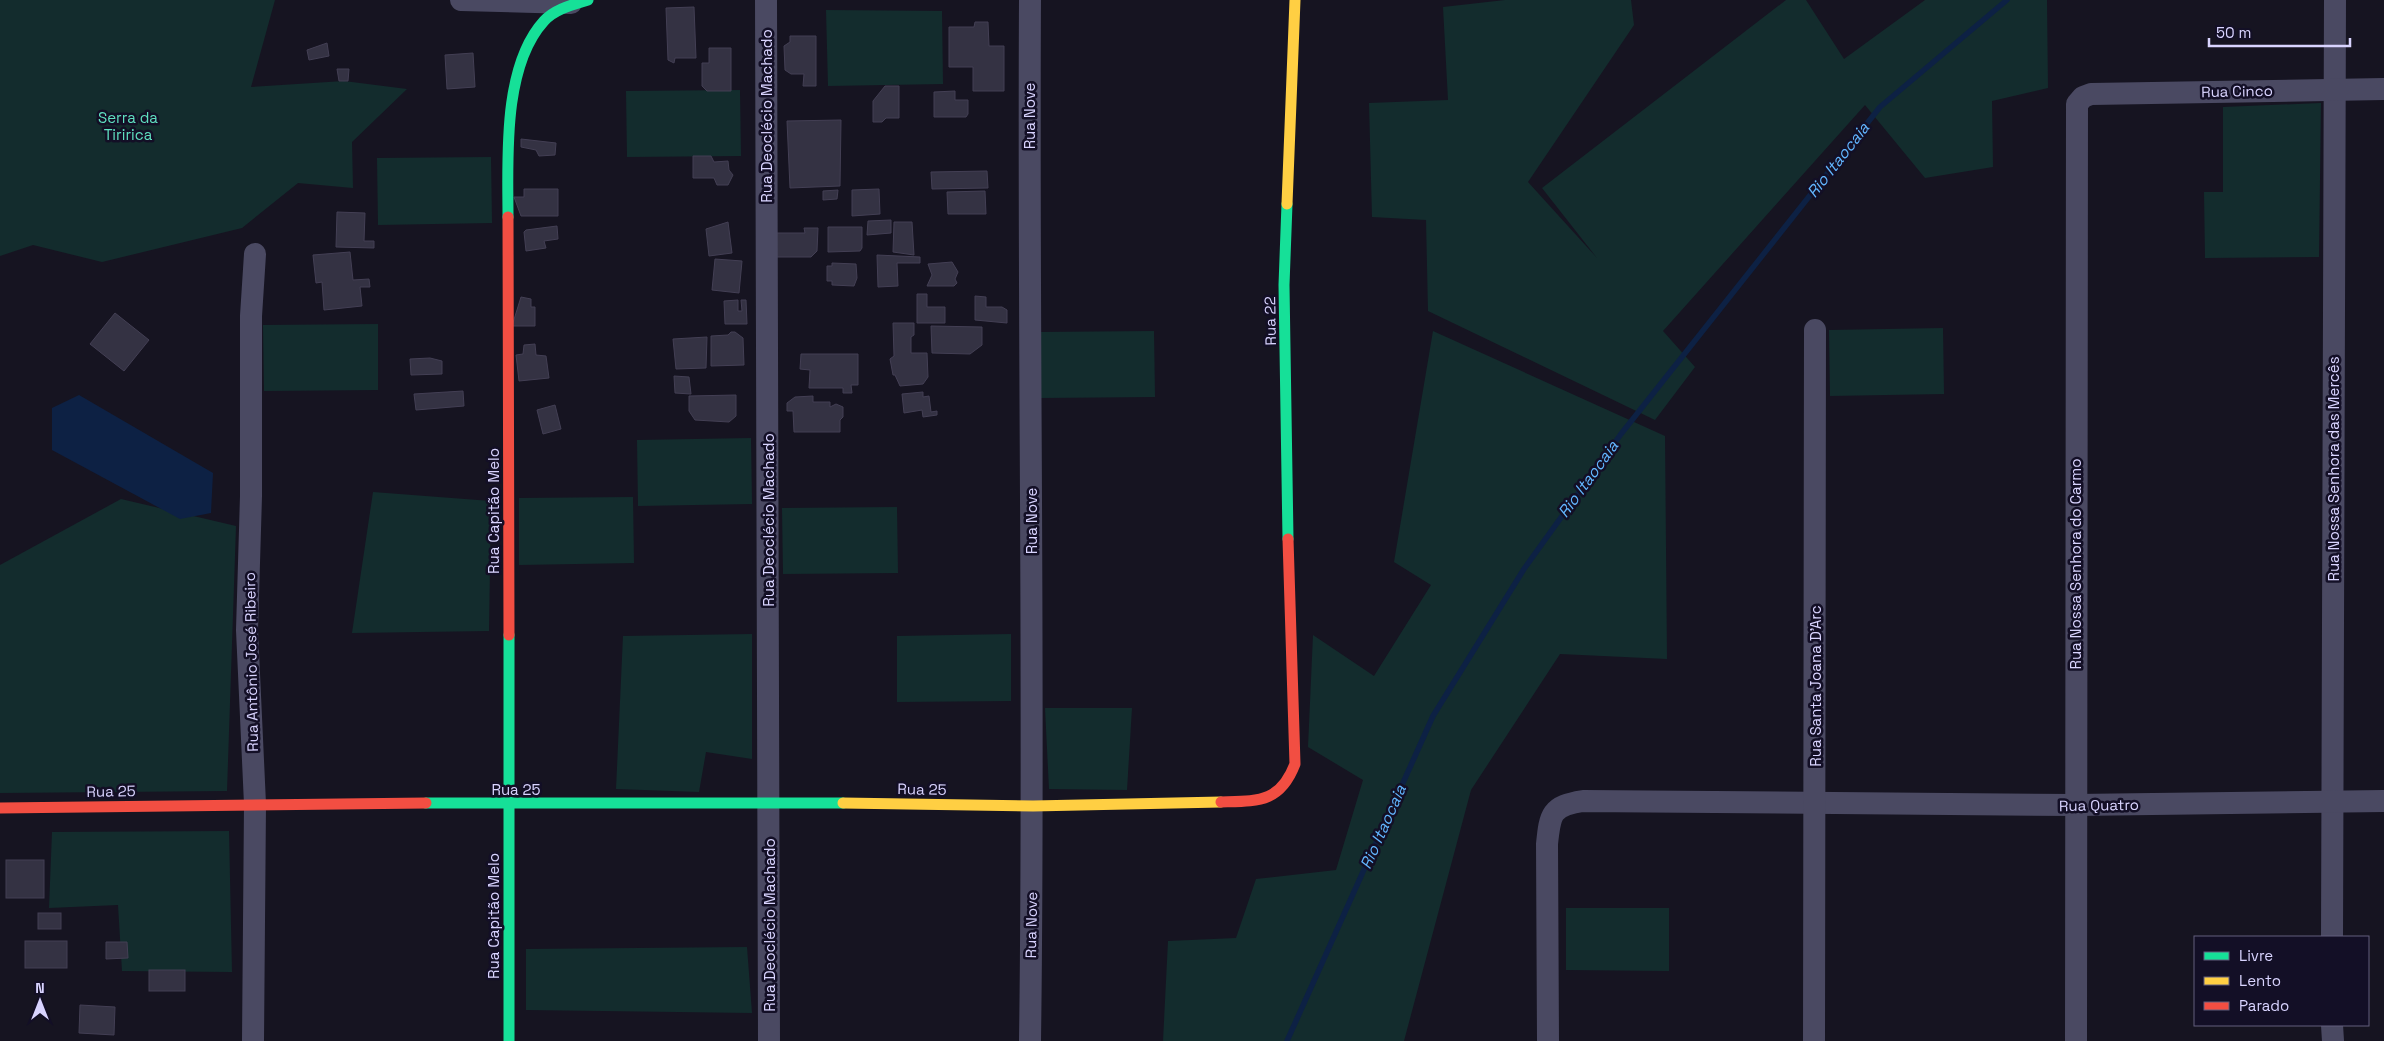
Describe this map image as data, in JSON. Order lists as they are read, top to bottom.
{
  "streets": {
    "street": [
      "Rua Cinco",
      "Rua Deoclécio Machado",
      "Rua Nove",
      "Rua 22",
      "Rua Nossa Senhora das Mercês",
      "Rua Capitão Melo",
      "Rua Nossa Senhora do Carmo",
      "Rua Antônio José Ribeiro",
      "Rua Santa Joana D'Arc",
      "Rua 25",
      "Rua Quatro"
    ]
  },
  "crossings": [
    ["Rua Cinco", "Rua Nossa Senhora das Mercês"],
    ["Rua Cinco", "Rua Nossa Senhora do Carmo"],
    ["Rua Deoclécio Machado", "Rua 25"],
    ["Rua Nove", "Rua 22"],
    ["Rua Nove", "Rua 25"],
    ["Rua 22", "Rua 25"],
    ["Rua Nossa Senhora das Mercês", "Rua Quatro"],
    ["Rua Capitão Melo", "Rua 25"],
    ["Rua Nossa Senhora do Carmo", "Rua Quatro"],
    ["Rua Antônio José Ribeiro", "Rua 25"],
    ["Rua Santa Joana D'Arc", "Rua Quatro"]
  ],
  "water": ["Rio Itaocaia"],
  "parks": ["Serra da Tiririca"],
  "legend": ["Livre", "Lento", "Parado"],
  "scale_bar": "50 m",
  "north": "top"
}
